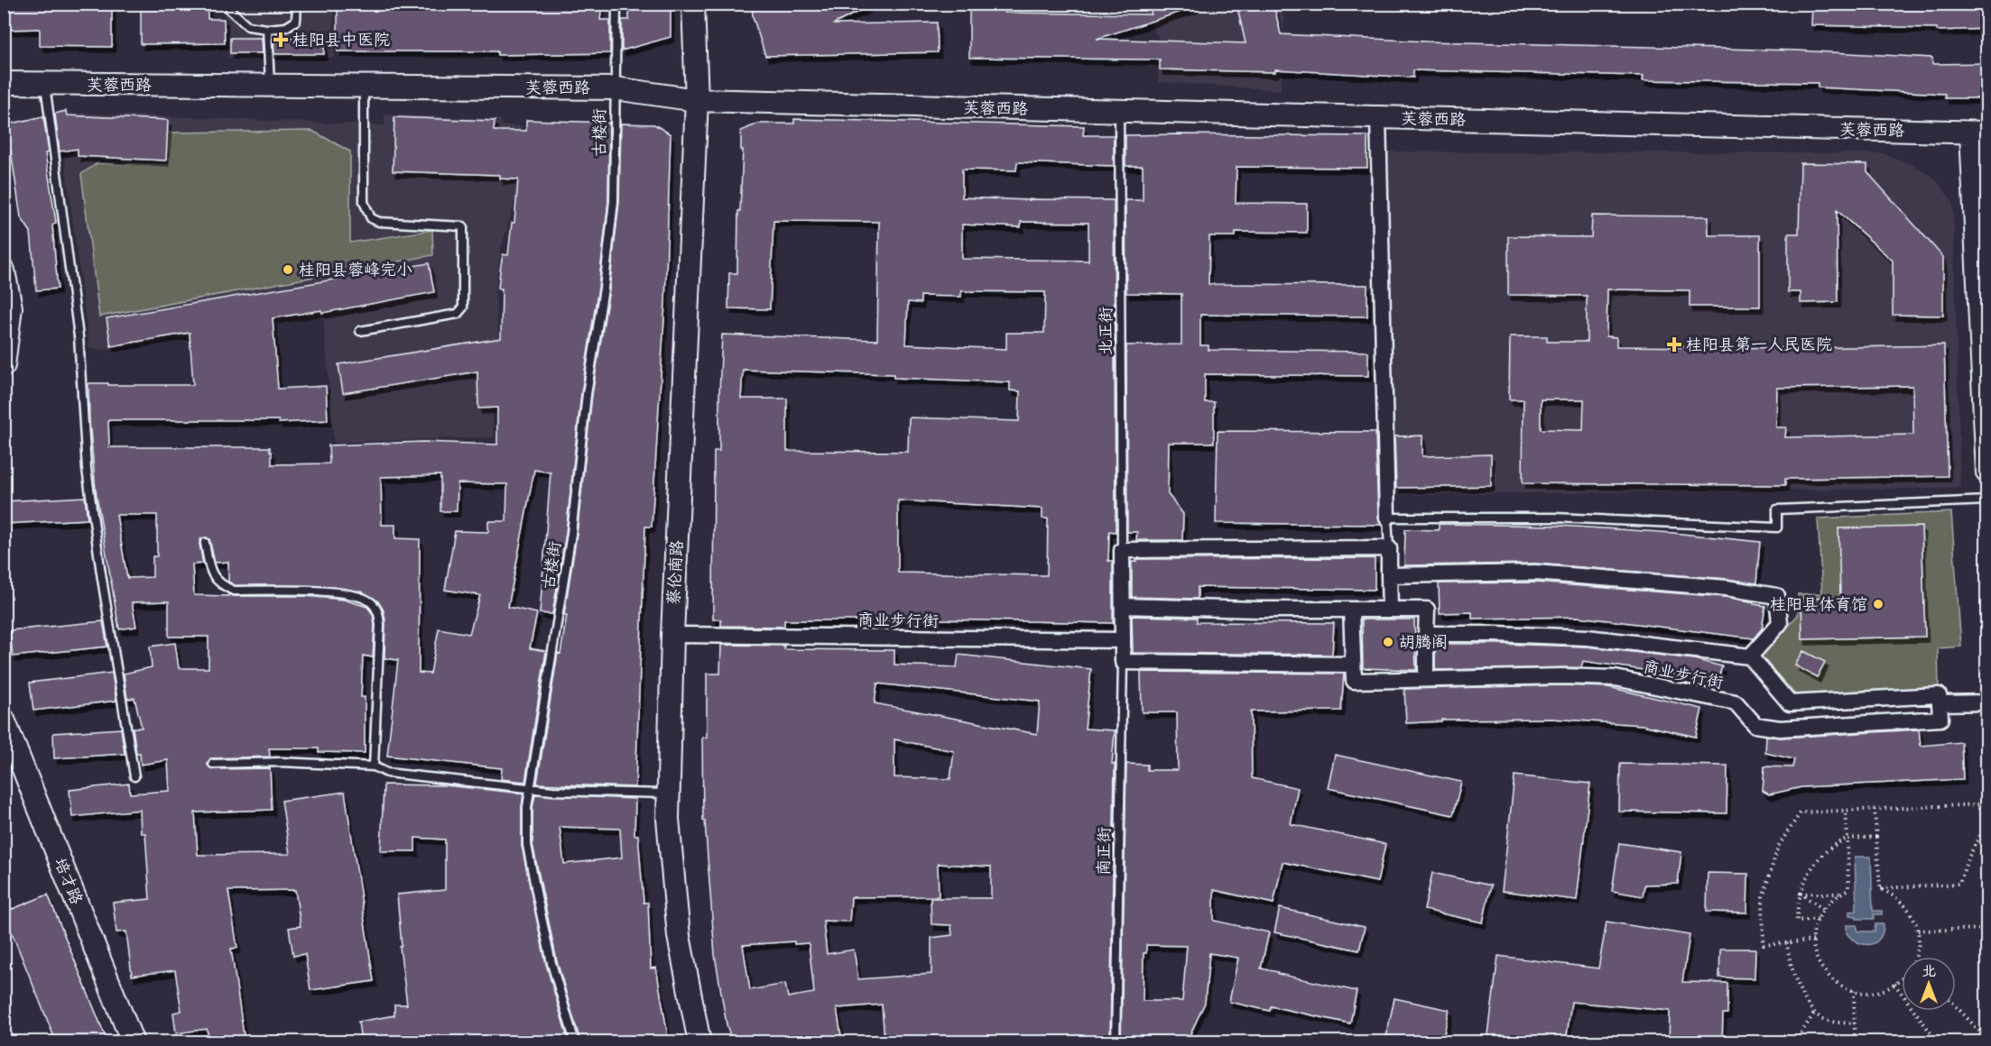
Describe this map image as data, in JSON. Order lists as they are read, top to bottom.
{
  "streets": {
    "street": [
      "芙蓉西路",
      "蔡伦南路",
      "商业步行街",
      "培才路"
    ],
    "lane": ["古楼街", "北正街", "南正街"]
  },
  "crossings": [
    ["芙蓉西路", "古楼街"],
    ["芙蓉西路", "北正街"],
    ["芙蓉西路", "蔡伦南路"],
    ["蔡伦南路", "商业步行街"]
  ],
  "places": {
    "health": ["桂阳县中医院", "桂阳县第一人民医院"],
    "other": ["桂阳县蓉峰完小", "桂阳县体育馆", "胡腾阁"]
  },
  "north": "top"
}
